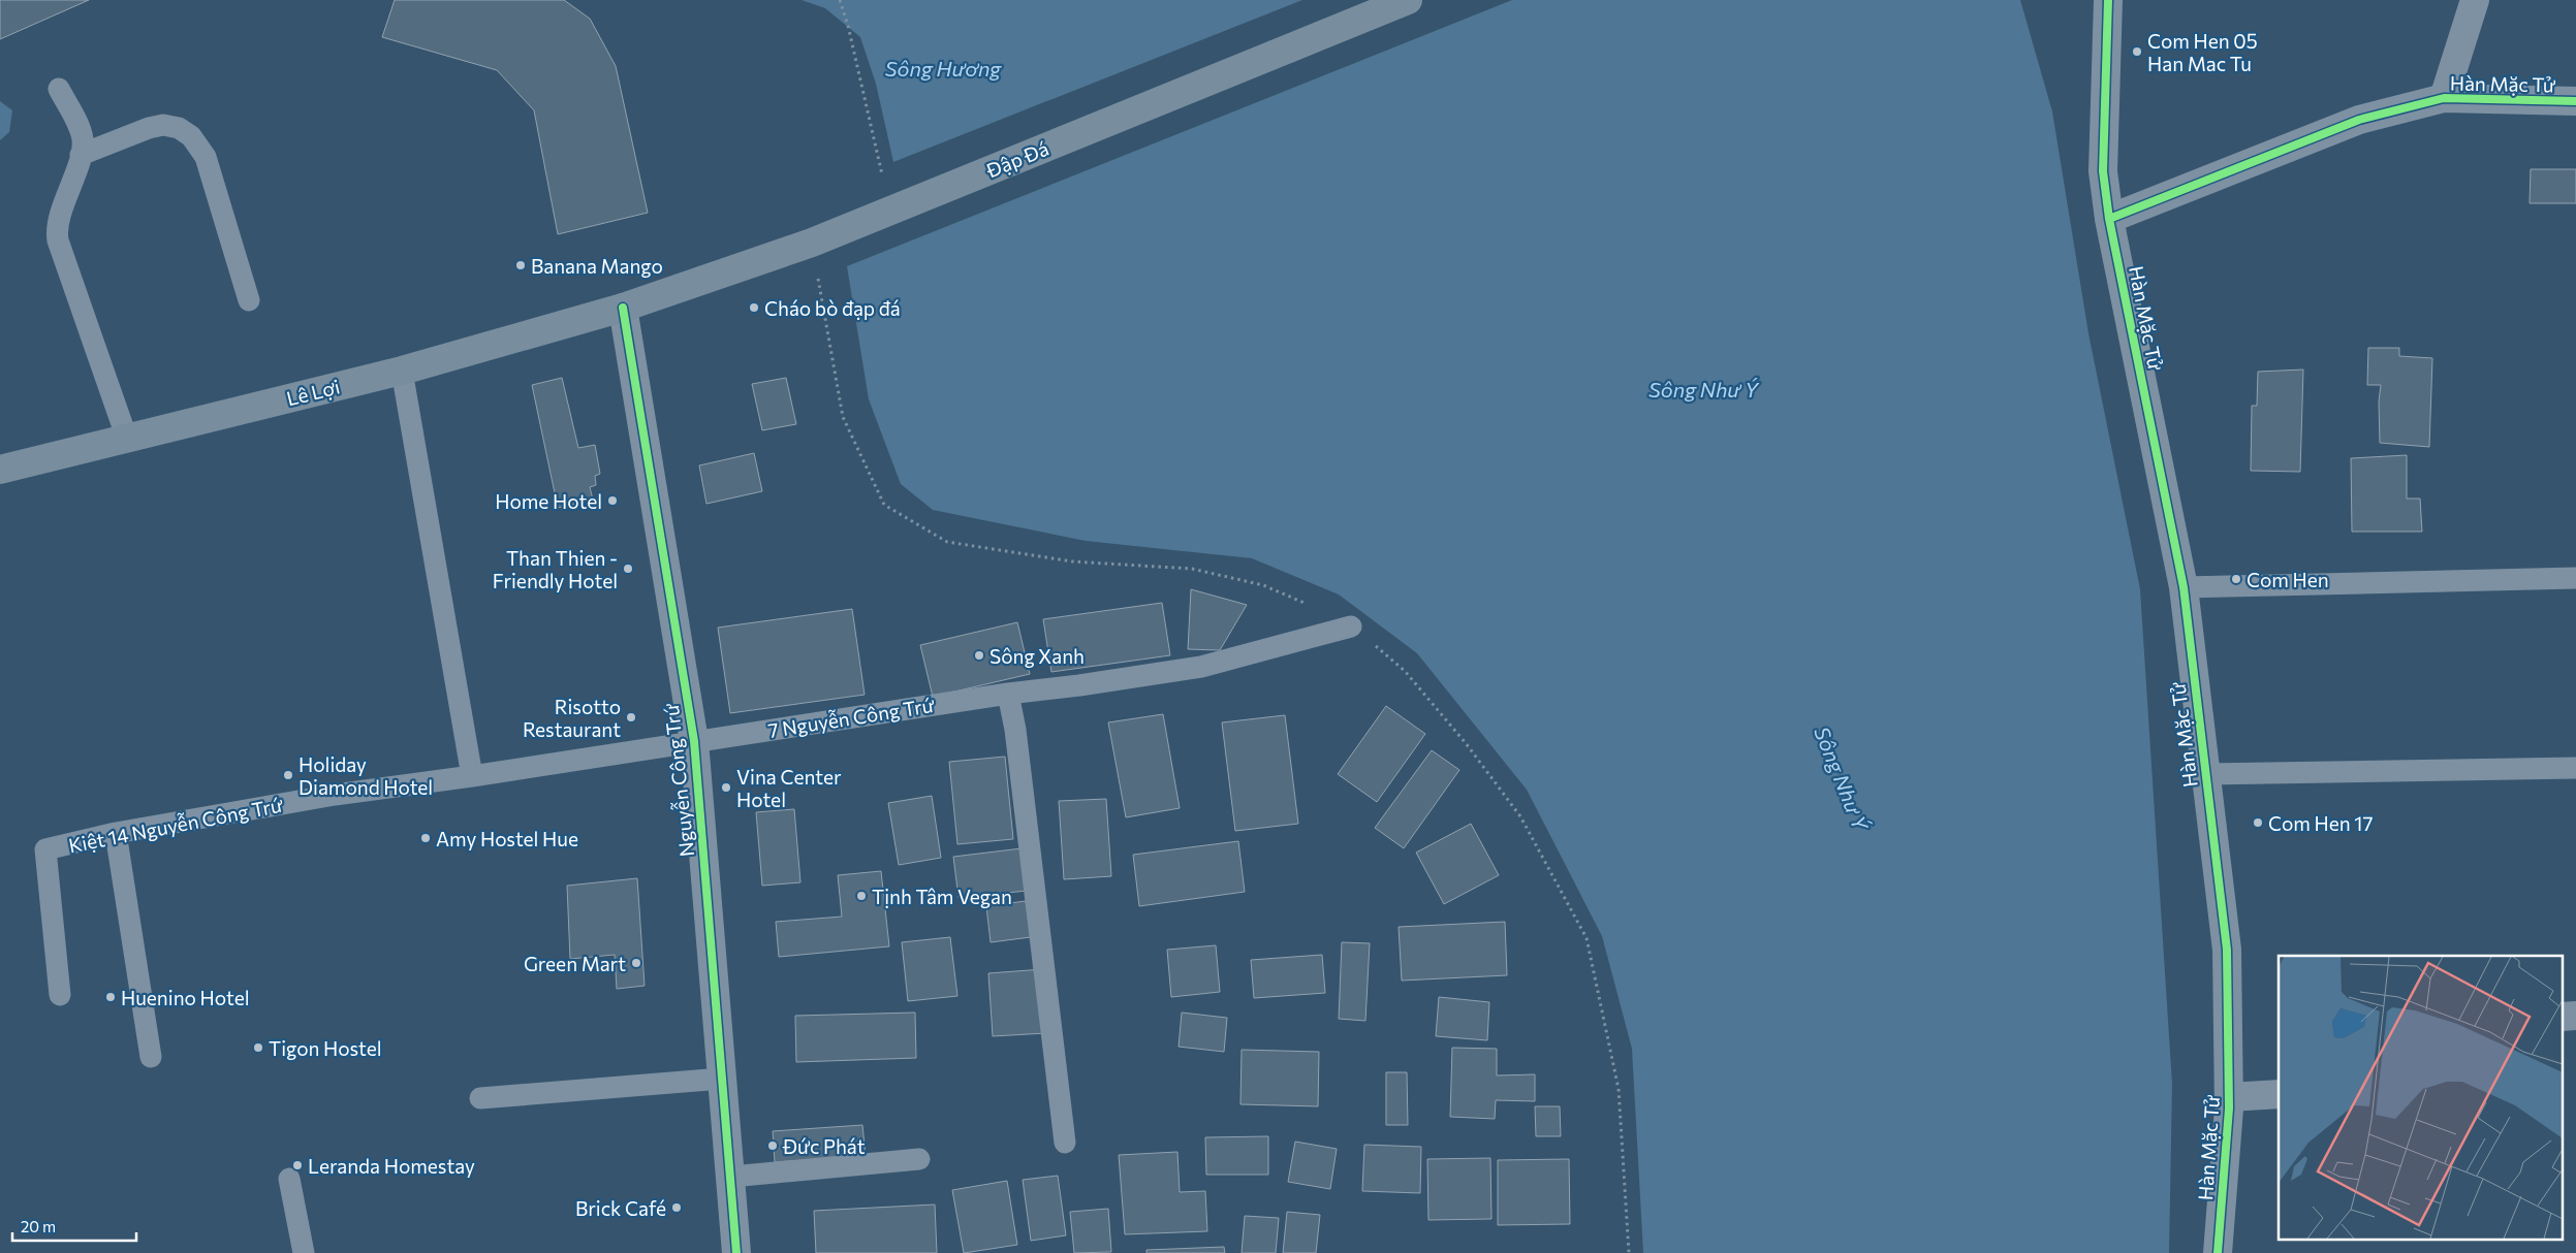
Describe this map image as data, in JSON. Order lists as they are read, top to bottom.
{
  "streets": {
    "main road": ["Đập Đá", "Lê Lợi"],
    "street": ["Hàn Mặc Tử", "Nguyễn Công Trứ"],
    "lane": ["7 Nguyễn Công Trứ", "Kiệt 14 Nguyễn Công Trứ"]
  },
  "crossings": [
    ["Đập Đá", "Lê Lợi"],
    ["Đập Đá", "Nguyễn Công Trứ"],
    ["Lê Lợi", "Nguyễn Công Trứ"],
    ["7 Nguyễn Công Trứ", "Nguyễn Công Trứ"],
    ["7 Nguyễn Công Trứ", "Kiệt 14 Nguyễn Công Trứ"],
    ["Nguyễn Công Trứ", "Kiệt 14 Nguyễn Công Trứ"]
  ],
  "water": ["Sông Hương", "Sông Như Ý"],
  "places": [
    "Com Hen 05 Han Mac Tu",
    "Banana Mango",
    "Cháo bò đạp đá",
    "Home Hotel",
    "Than Thien - Friendly Hotel",
    "Com Hen",
    "Sông Xanh",
    "Risotto Restaurant",
    "Holiday Diamond Hotel",
    "Vina Center Hotel",
    "Com Hen 17",
    "Amy Hostel Hue",
    "Tịnh Tâm Vegan",
    "Green Mart",
    "Huenino Hotel",
    "Tigon Hostel",
    "Đức Phát",
    "Leranda Homestay",
    "Brick Café"
  ],
  "scale_bar": "20 m"
}
